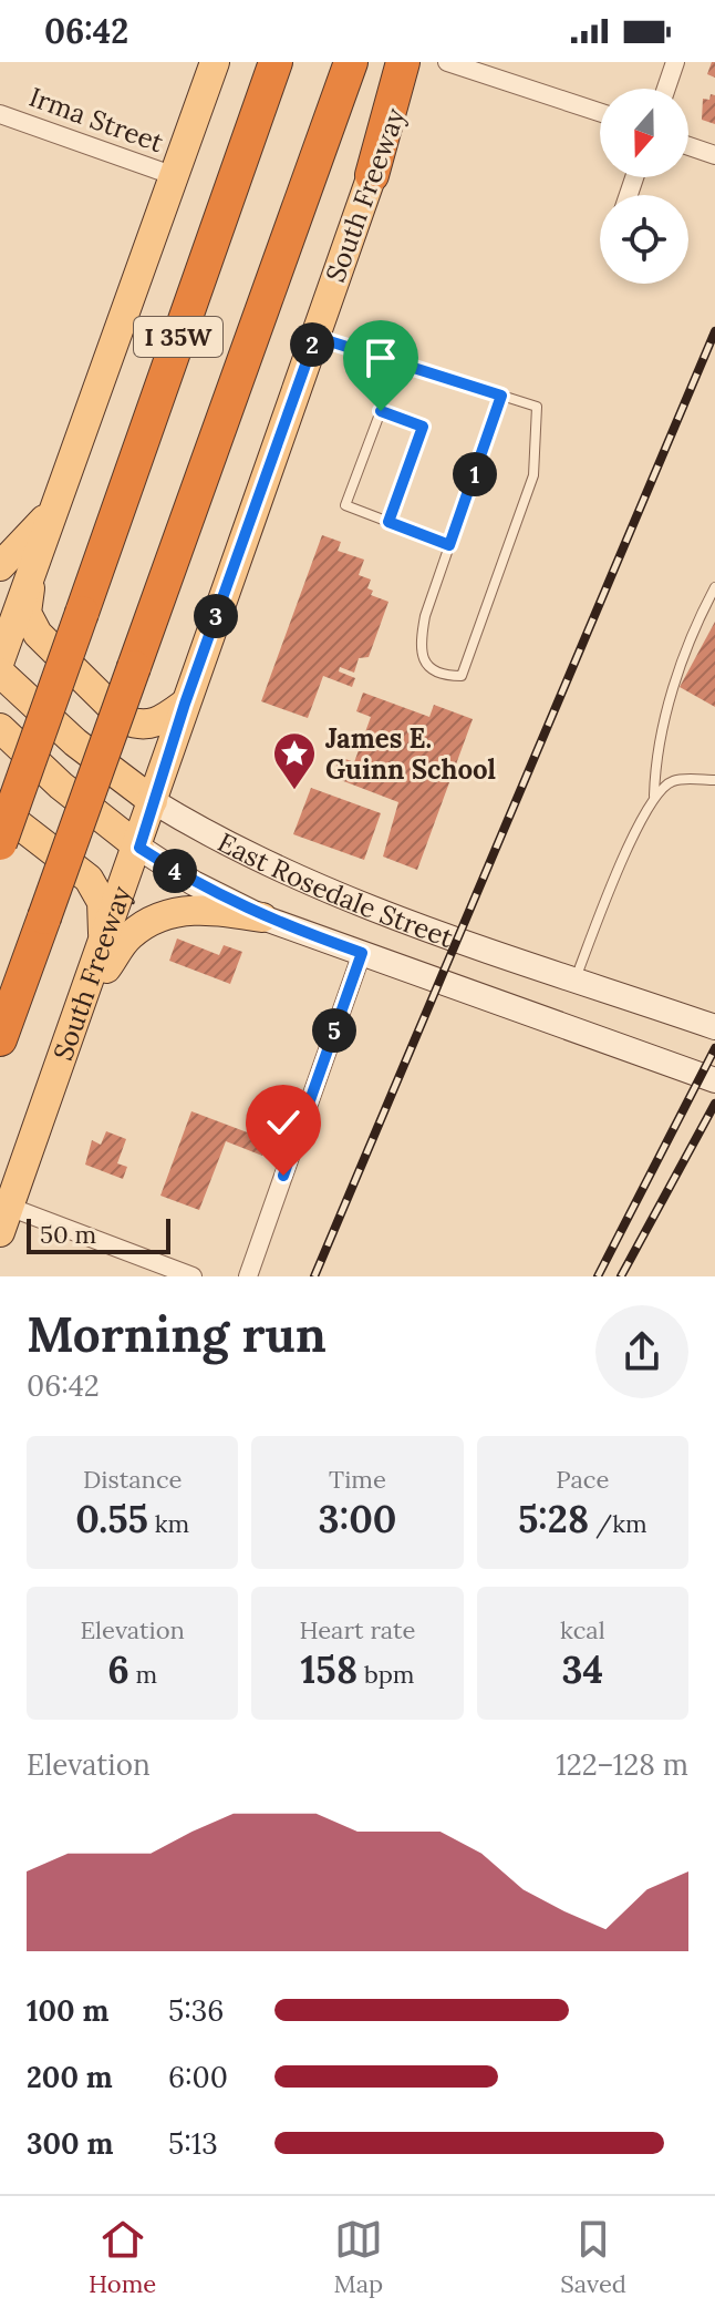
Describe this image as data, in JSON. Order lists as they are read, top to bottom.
{
  "streets": {
    "highway": ["I 35W"],
    "main road": ["South Freeway", "East Rosedale Street"],
    "street": ["Irma Street"]
  },
  "crossings": [
    ["South Freeway", "East Rosedale Street"]
  ],
  "places": {
    "place": ["James E. Guinn School"]
  },
  "scale_bar": "50 m",
  "north": "bottom",
  "page": {
    "status": "06:42",
    "pins": [
      "2",
      "1",
      "3",
      "4",
      "5"
    ],
    "scale": "50 m",
    "heading": ["Morning run", "06:42"],
    "stats": [
      ["Distance", "0.55 km"],
      ["Time", "3:00"],
      ["Pace", "5:28 /km"],
      ["Elevation", "6 m"],
      ["Heart rate", "158 bpm"],
      ["kcal", "34"]
    ],
    "chart": ["Elevation", "122–128 m"],
    "list": [
      {
        "name": "100 m",
        "note": "5:36"
      },
      {
        "name": "200 m",
        "note": "6:00"
      },
      {
        "name": "300 m",
        "note": "5:13"
      }
    ],
    "tabs": ["Home", "Map", "Saved"]
  }
}
